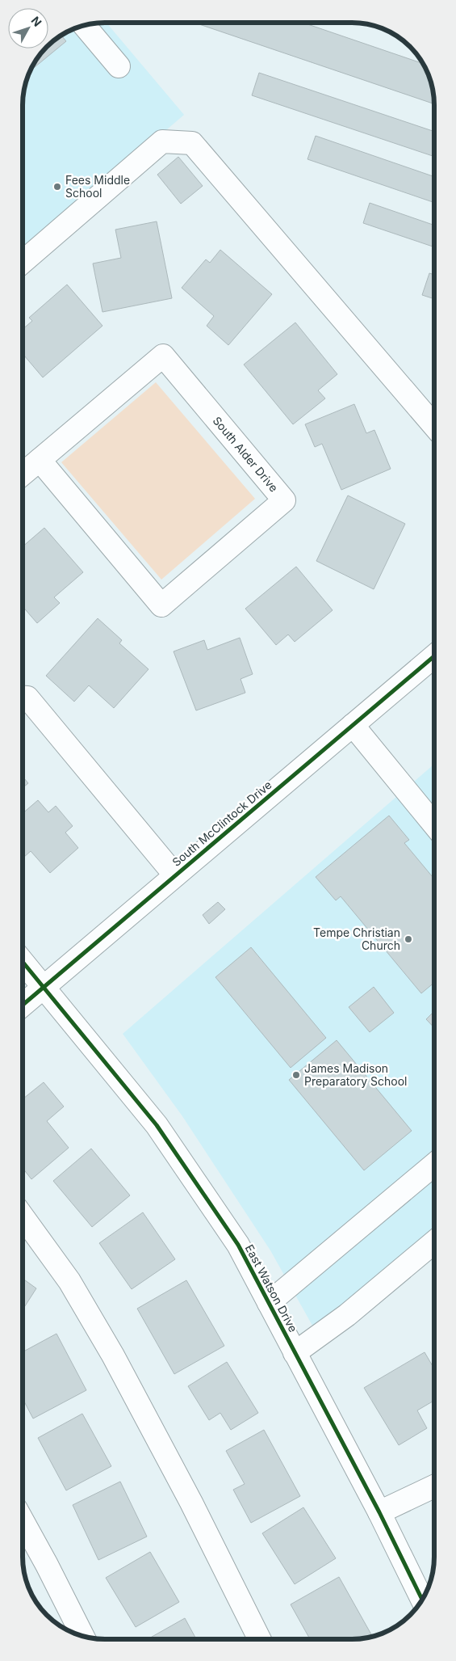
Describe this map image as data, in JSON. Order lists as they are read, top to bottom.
{
  "streets": {
    "street": ["South Alder Drive", "South McClintock Drive", "East Watson Drive"]
  },
  "crossings": [
    ["South McClintock Drive", "East Watson Drive"]
  ],
  "places": ["Fees Middle School", "Tempe Christian Church", "James Madison Preparatory School"],
  "north": "top right"
}
